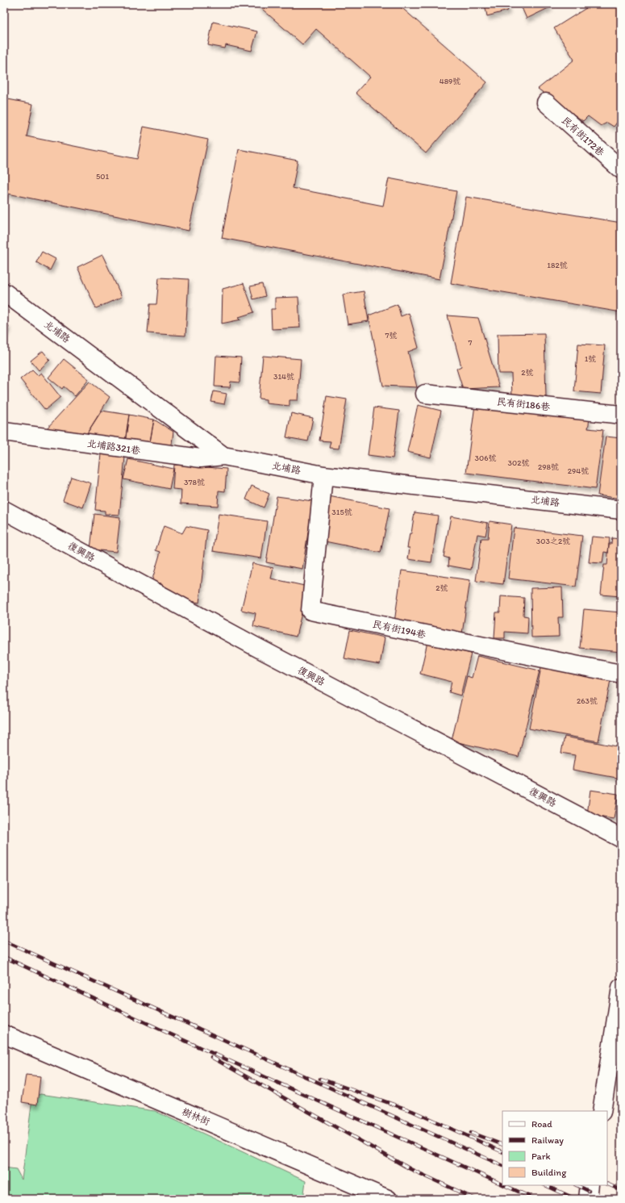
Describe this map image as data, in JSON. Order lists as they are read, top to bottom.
{
  "streets": {
    "street": [
      "民有街172巷",
      "北埔路",
      "民有街186巷",
      "北埔路321巷",
      "復興路",
      "民有街194巷",
      "樹林街"
    ]
  },
  "crossings": [
    ["北埔路", "北埔路321巷"],
    ["北埔路", "民有街194巷"]
  ],
  "house_numbers": [
    "489號",
    "501",
    "182號",
    "7號",
    "7",
    "1號",
    "2號",
    "314號",
    "306號",
    "302號",
    "298號",
    "294號",
    "378號",
    "315號",
    "303之2號",
    "2號",
    "263號"
  ],
  "legend": [
    "Road",
    "Railway",
    "Park",
    "Building"
  ]
}
